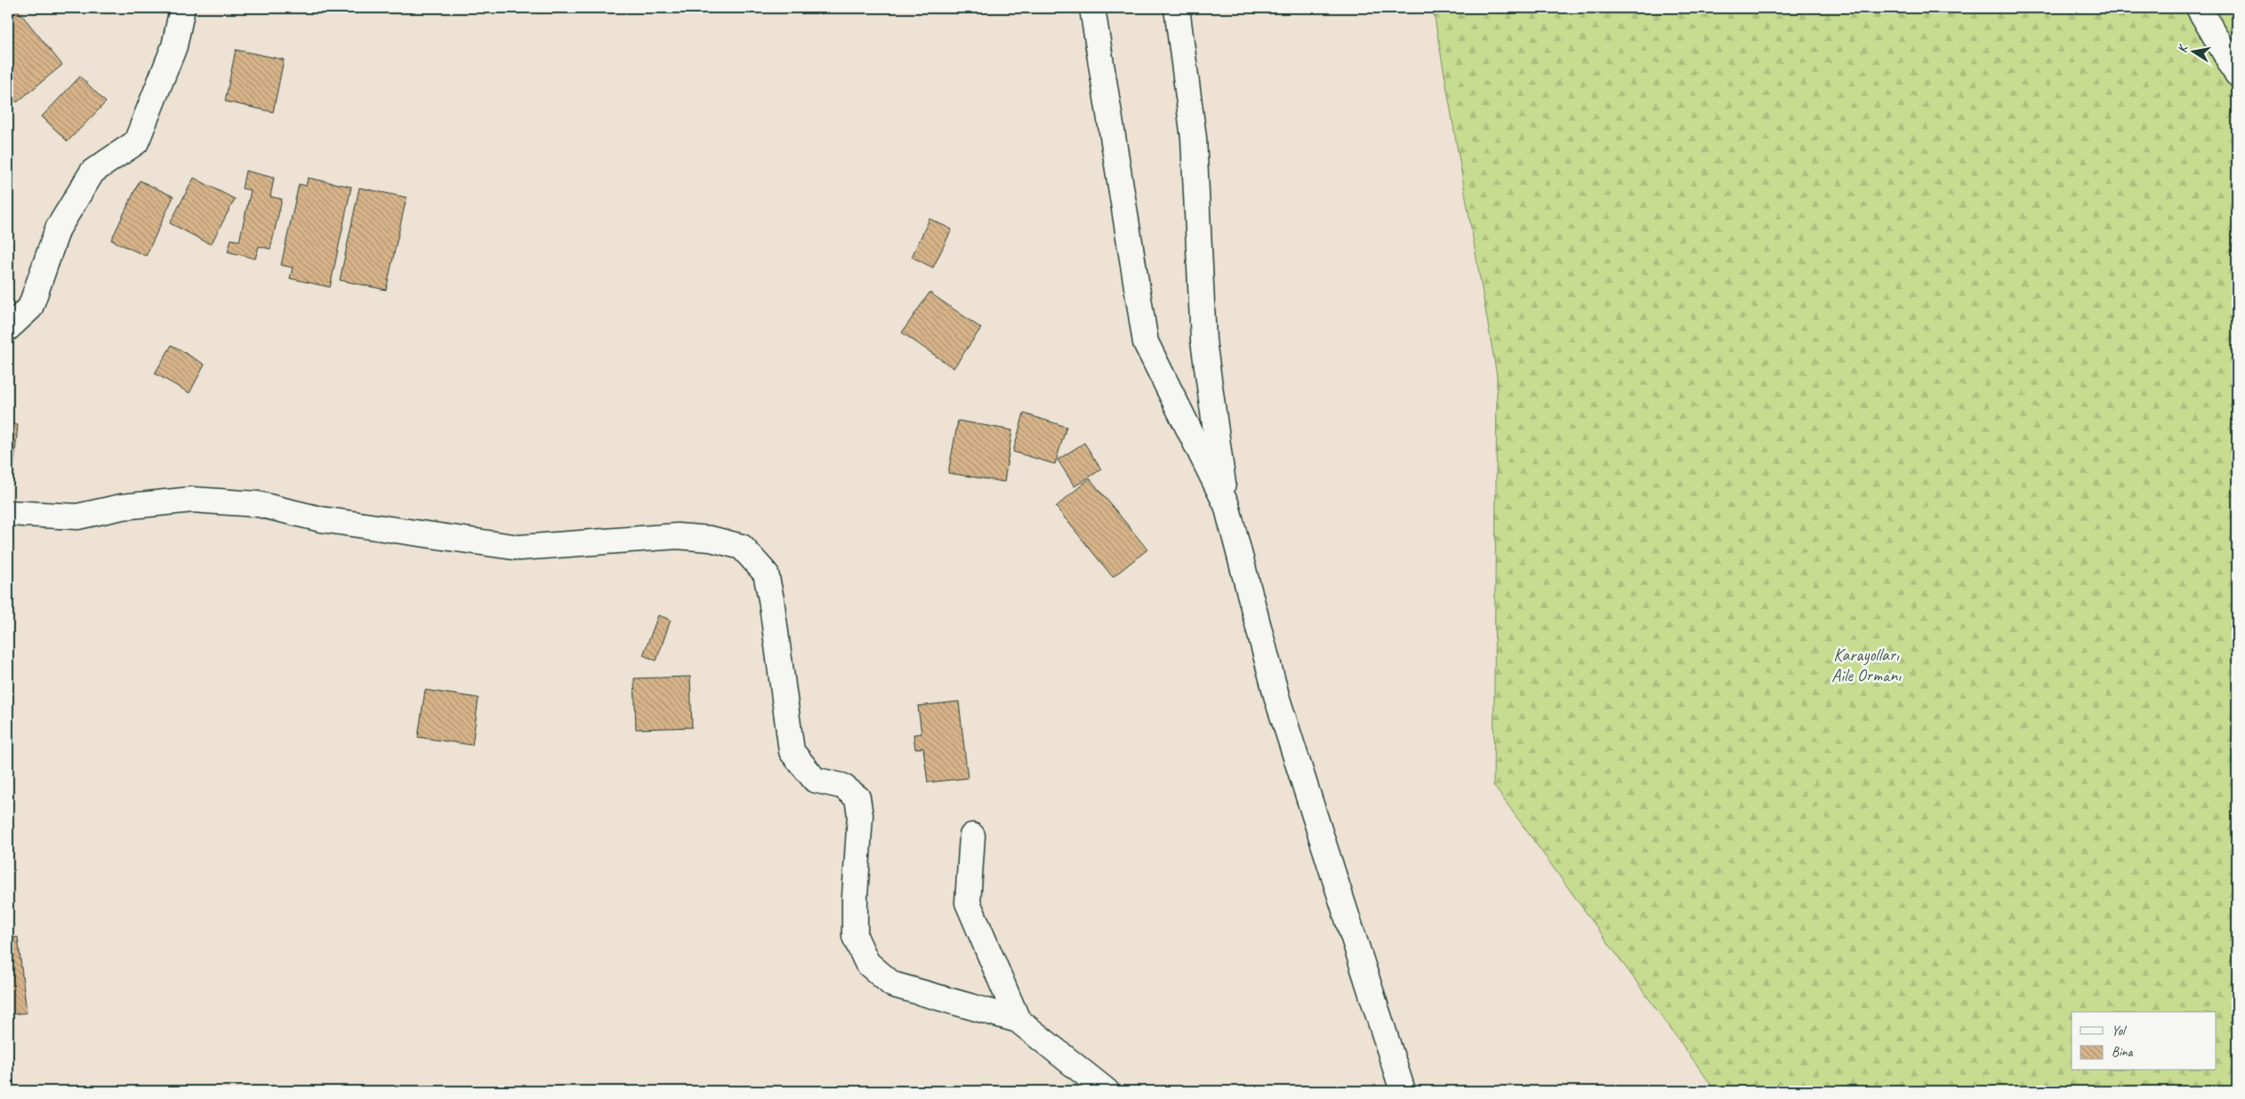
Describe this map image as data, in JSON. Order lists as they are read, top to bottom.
{
  "parks": ["Karayolları Aile Ormanı"],
  "legend": ["Yol", "Bina"],
  "north": "left"
}
